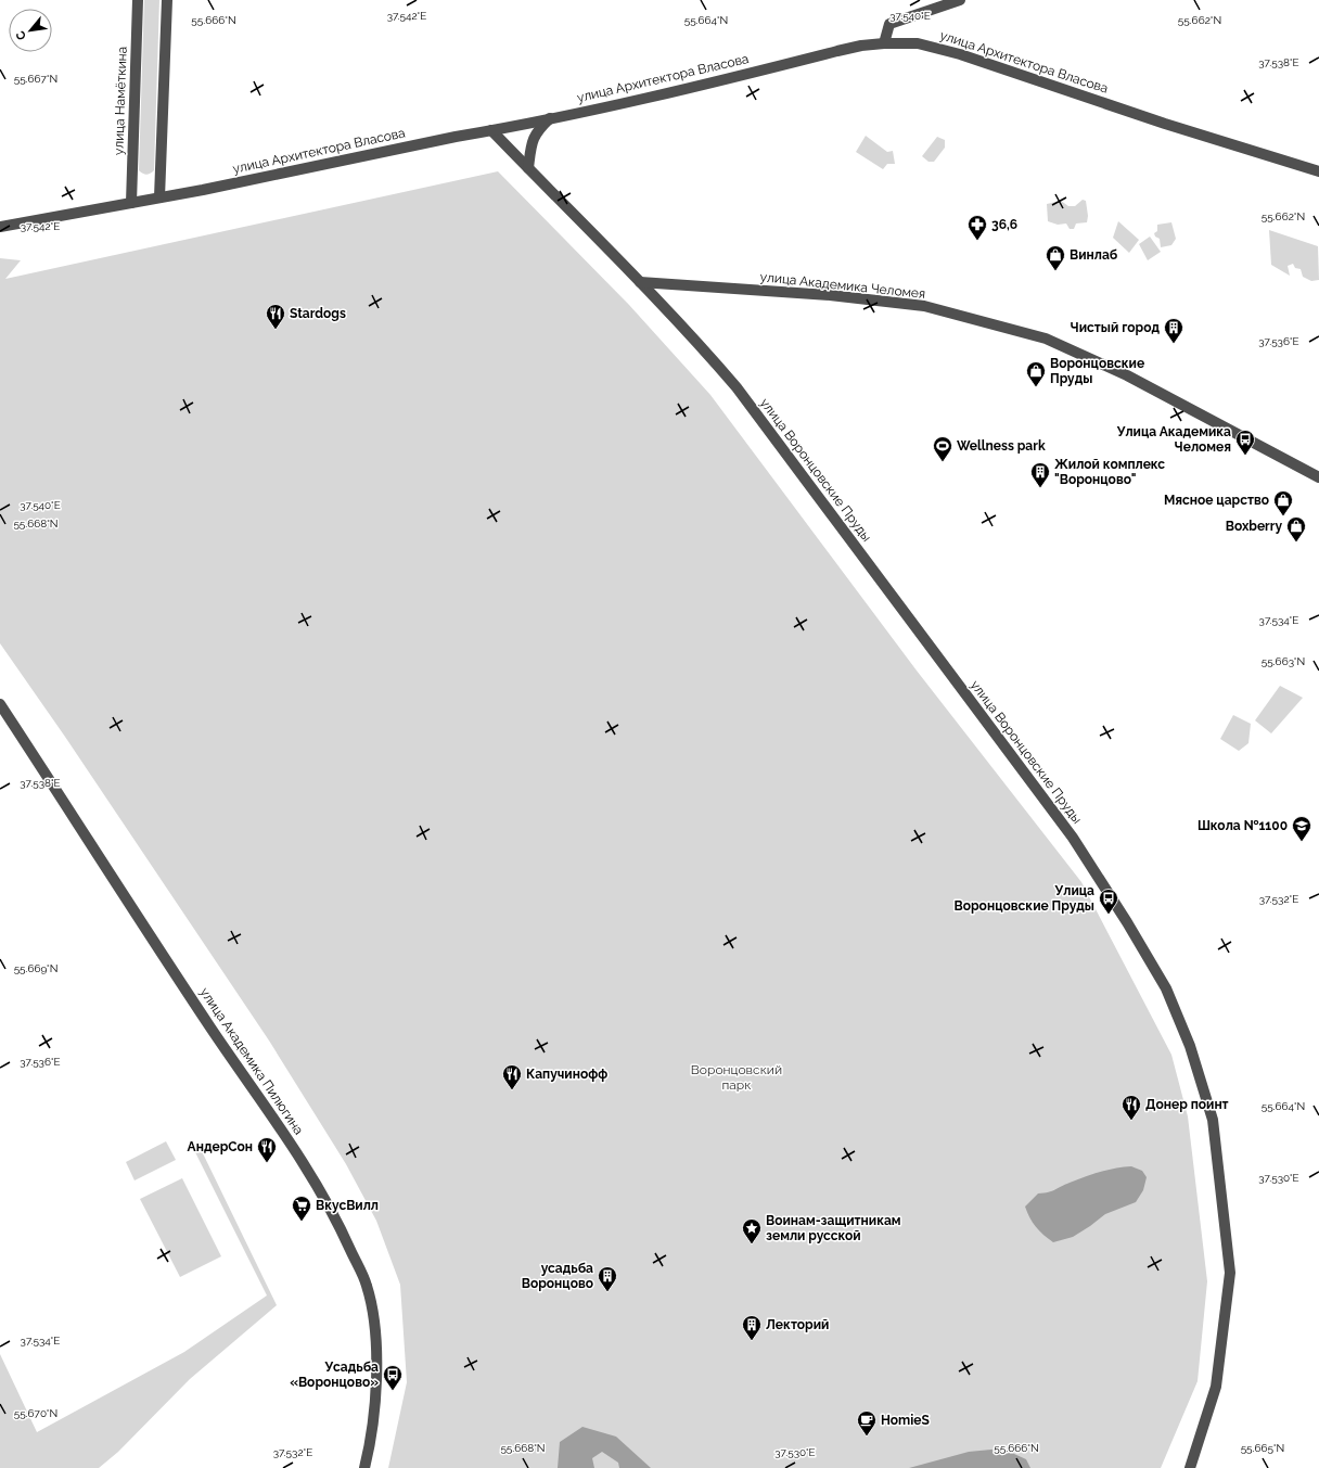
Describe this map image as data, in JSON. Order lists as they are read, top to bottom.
{
  "streets": {
    "street": [
      "улица Архитектора Власова",
      "улица Намёткина",
      "улица Академика Челомея",
      "улица Воронцовские Пруды",
      "улица Академика Пилюгина"
    ]
  },
  "crossings": [
    ["улица Архитектора Власова", "улица Намёткина"],
    ["улица Архитектора Власова", "улица Воронцовские Пруды"],
    ["улица Академика Челомея", "улица Воронцовские Пруды"]
  ],
  "parks": ["Воронцовский парк"],
  "places": {
    "pharmacy": ["36,6"],
    "shop": [
      "Винлаб",
      "Воронцовские Пруды",
      "Мясное царство",
      "Boxberry"
    ],
    "restaurant": [
      "Stardogs",
      "Капучинофф",
      "Донер поинт",
      "АндерСон"
    ],
    "building": [
      "Чистый город",
      "Жилой комплекс \"Воронцово\"",
      "усадьба Воронцово",
      "Лекторий"
    ],
    "bus stop": ["Улица Академика Челомея", "Улица Воронцовские Пруды", "Усадьба «Воронцово»"],
    "sports": ["Wellness park"],
    "school or university": ["Школа №1100"],
    "supermarket": ["ВкусВилл"],
    "place": ["Воинам-защитникам земли русской"],
    "cafe": ["HomieS"]
  },
  "north": "bottom left",
  "coordinates": [
    "37.542°E",
    "37.540°E",
    "55.666°N",
    "55.664°N",
    "55.662°N",
    "37.538°E",
    "55.667°N",
    "37.536°E",
    "55.668°N",
    "37.534°E",
    "55.663°N",
    "37.532°E",
    "55.669°N",
    "37.530°E",
    "55.670°N",
    "55.665°N"
  ]
}
